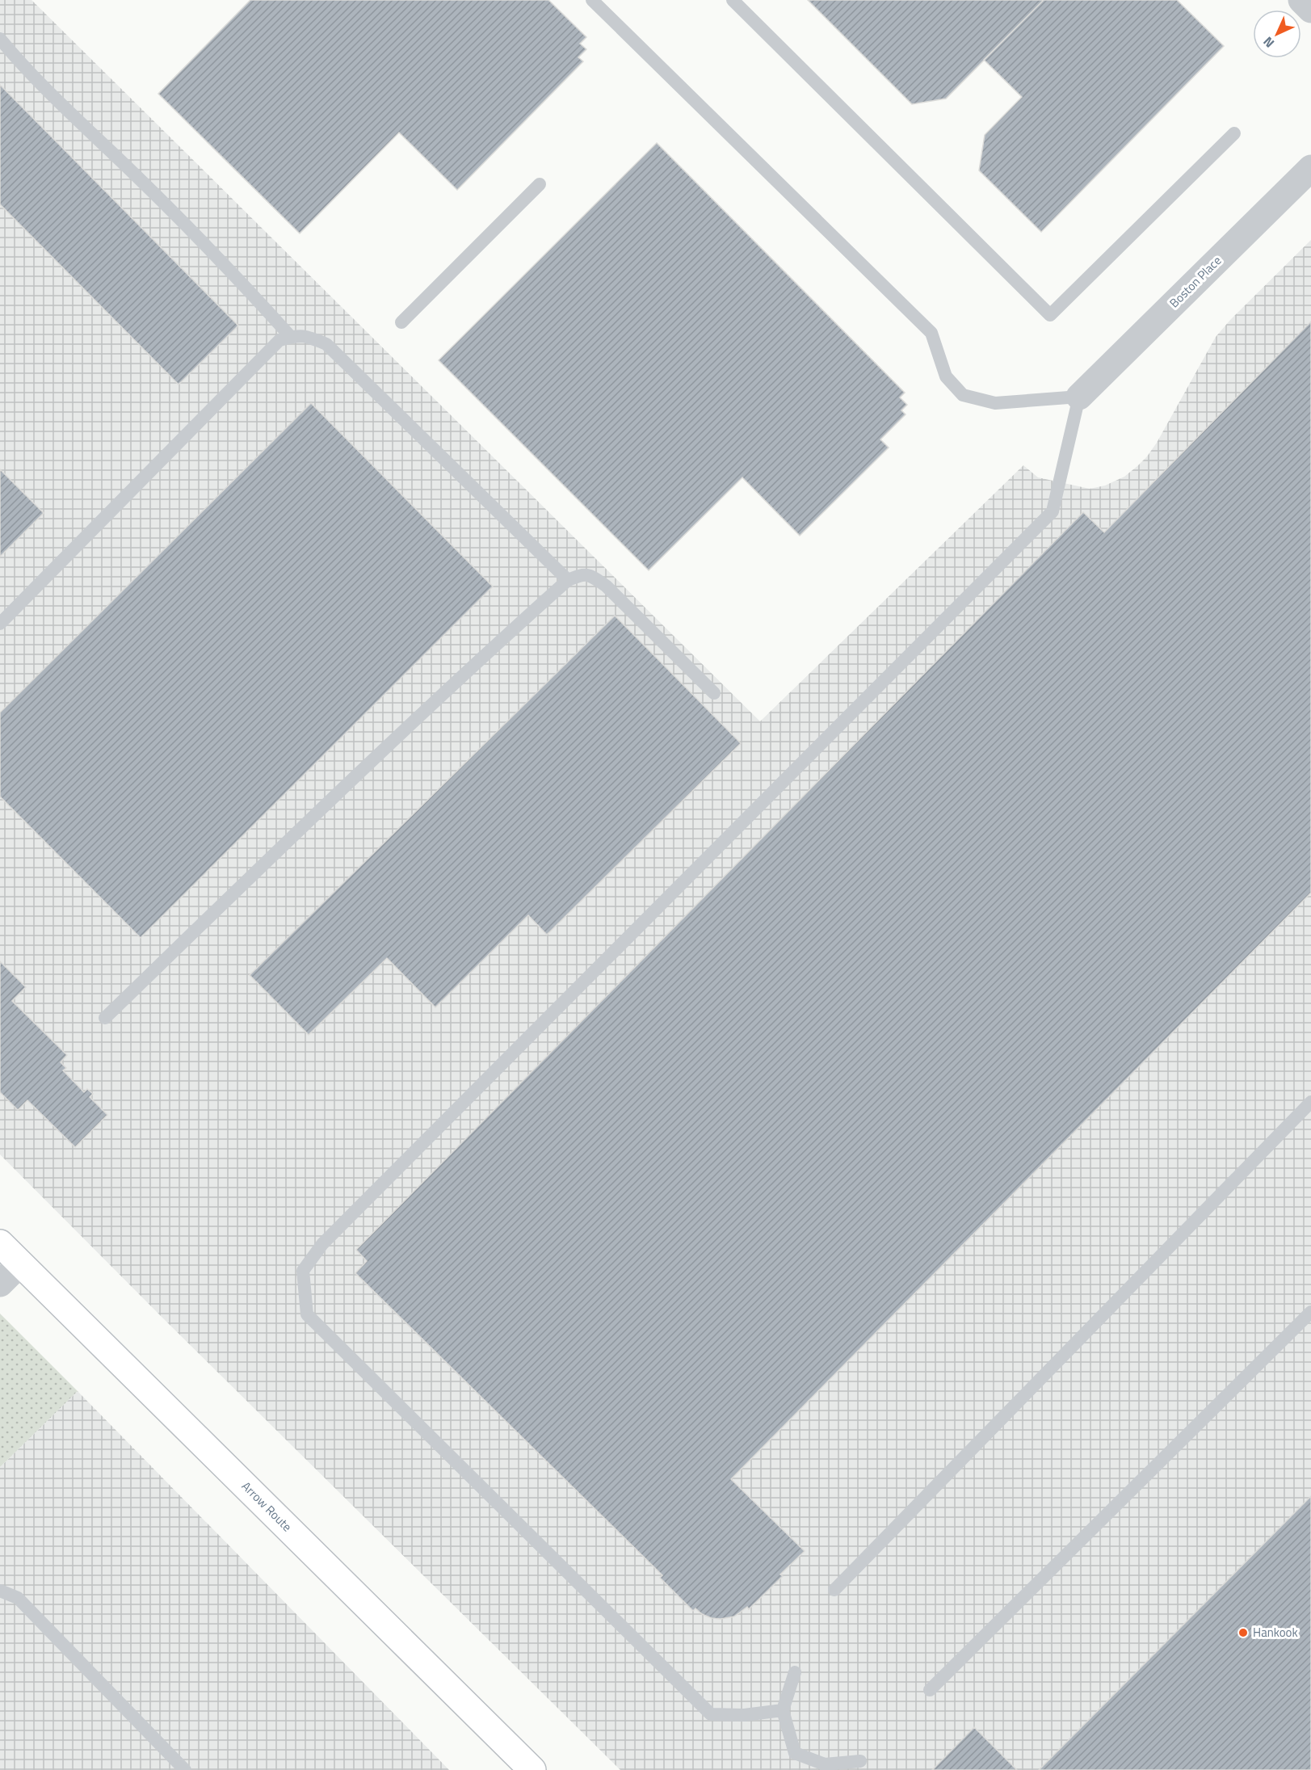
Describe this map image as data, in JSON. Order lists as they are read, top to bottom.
{
  "streets": {
    "main road": ["Arrow Route"],
    "street": ["Boston Place"]
  },
  "places": ["Hankook"],
  "north": "bottom left"
}
